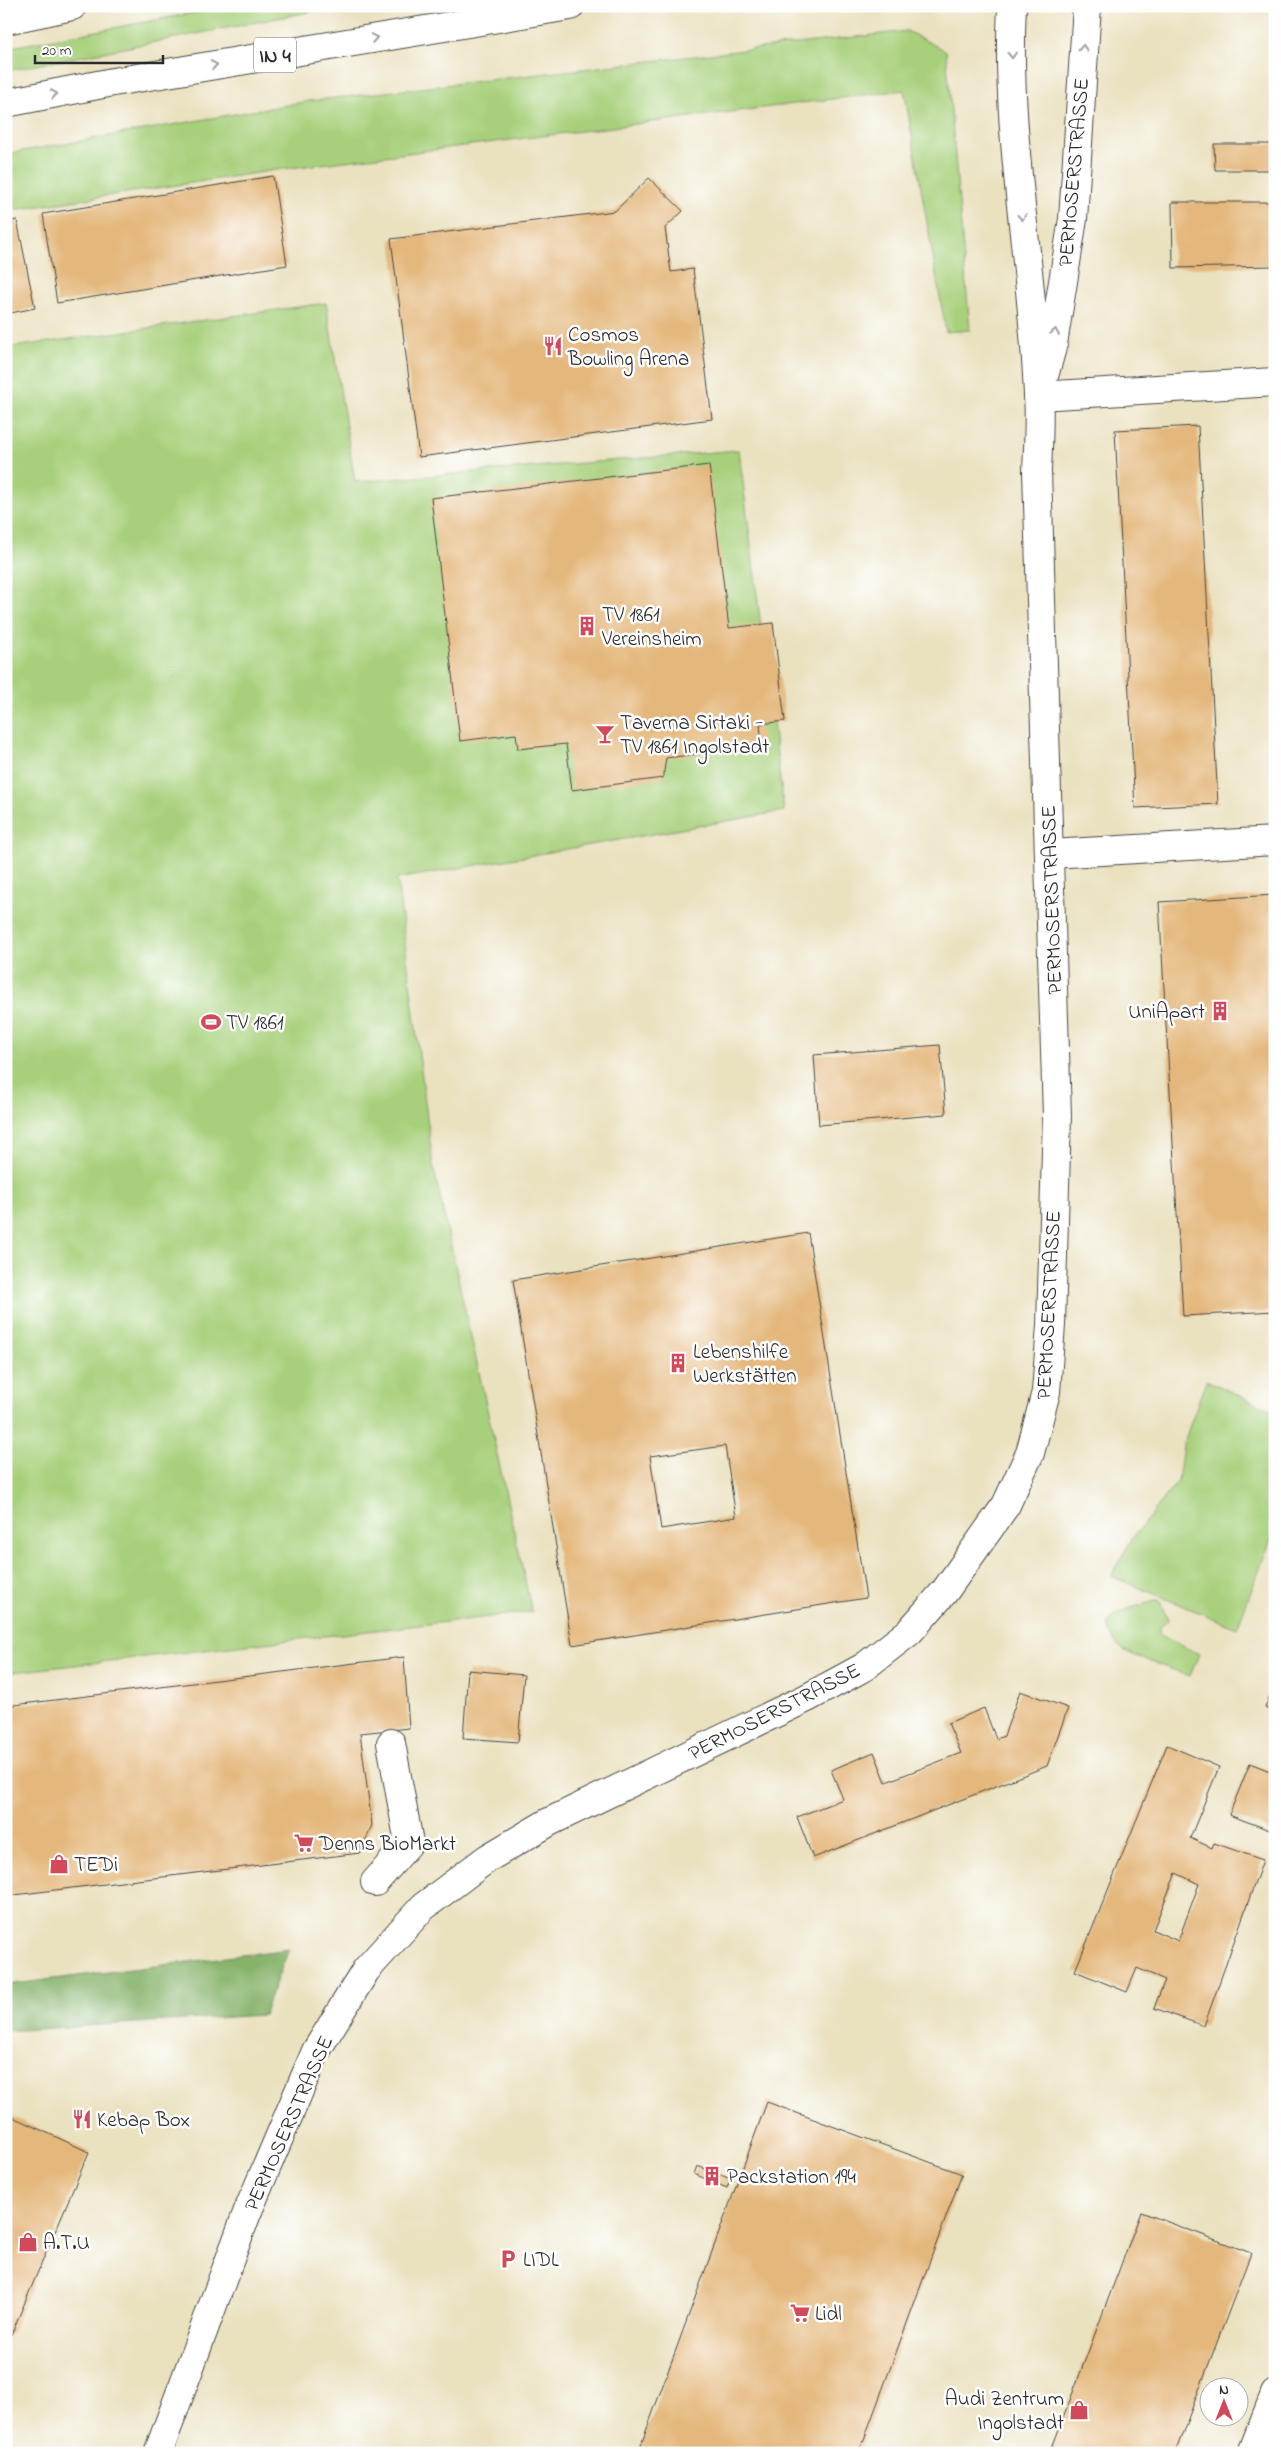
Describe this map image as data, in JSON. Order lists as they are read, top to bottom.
{
  "streets": {
    "street": ["IN 4", "PERMOSERSTRASSE"]
  },
  "places": {
    "restaurant": ["Cosmos Bowling Arena", "Kebap Box"],
    "building": [
      "TV 1861 Vereinsheim",
      "UniApart",
      "Lebenshilfe Werkstätten",
      "Packstation 194"
    ],
    "bar": ["Taverna Sirtaki - TV 1861 Ingolstadt"],
    "sports": ["TV 1861"],
    "supermarket": ["Denns BioMarkt", "Lidl"],
    "shop": ["TEDi", "A.T.U", "Audi Zentrum Ingolstadt"],
    "parking": ["LIDL"]
  },
  "scale_bar": "20 m",
  "north": "top"
}
